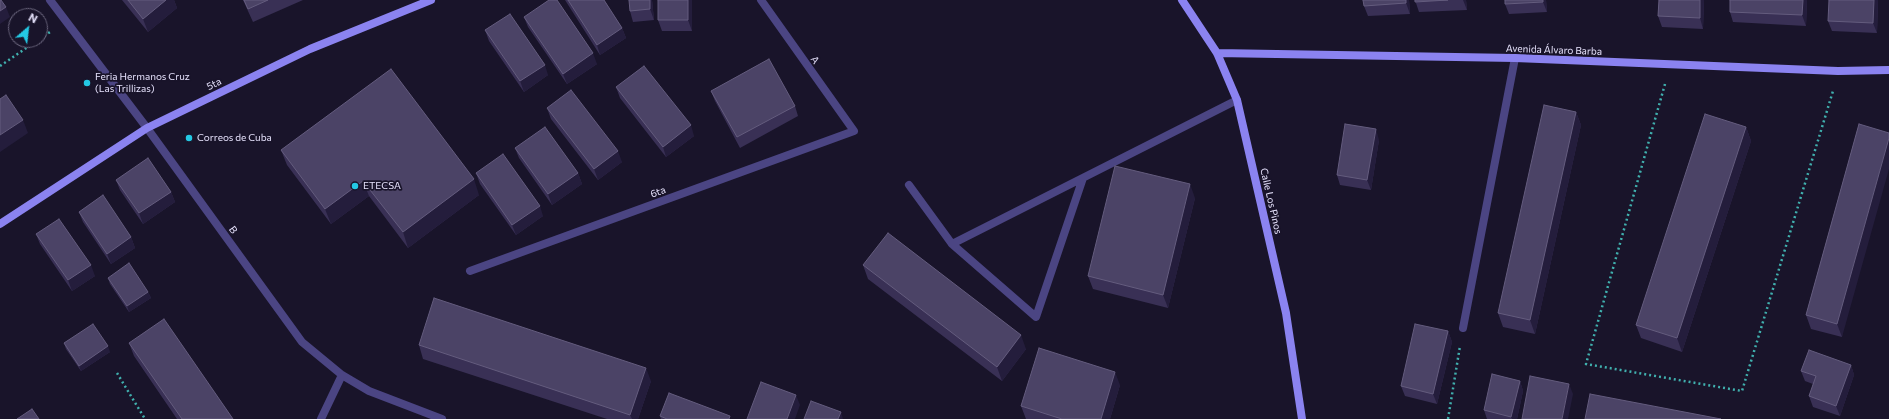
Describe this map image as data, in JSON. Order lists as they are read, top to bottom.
{
  "streets": {
    "street": [
      "Avenida Álvaro Barba",
      "A",
      "5ta",
      "6ta",
      "Calle Los Pinos",
      "B"
    ]
  },
  "crossings": [
    ["Avenida Álvaro Barba", "Calle Los Pinos"],
    ["A", "6ta"],
    ["5ta", "B"]
  ],
  "places": ["Feria Hermanos Cruz (Las Trillizas)", "Correos de Cuba", "ETECSA"],
  "north": "top right"
}
